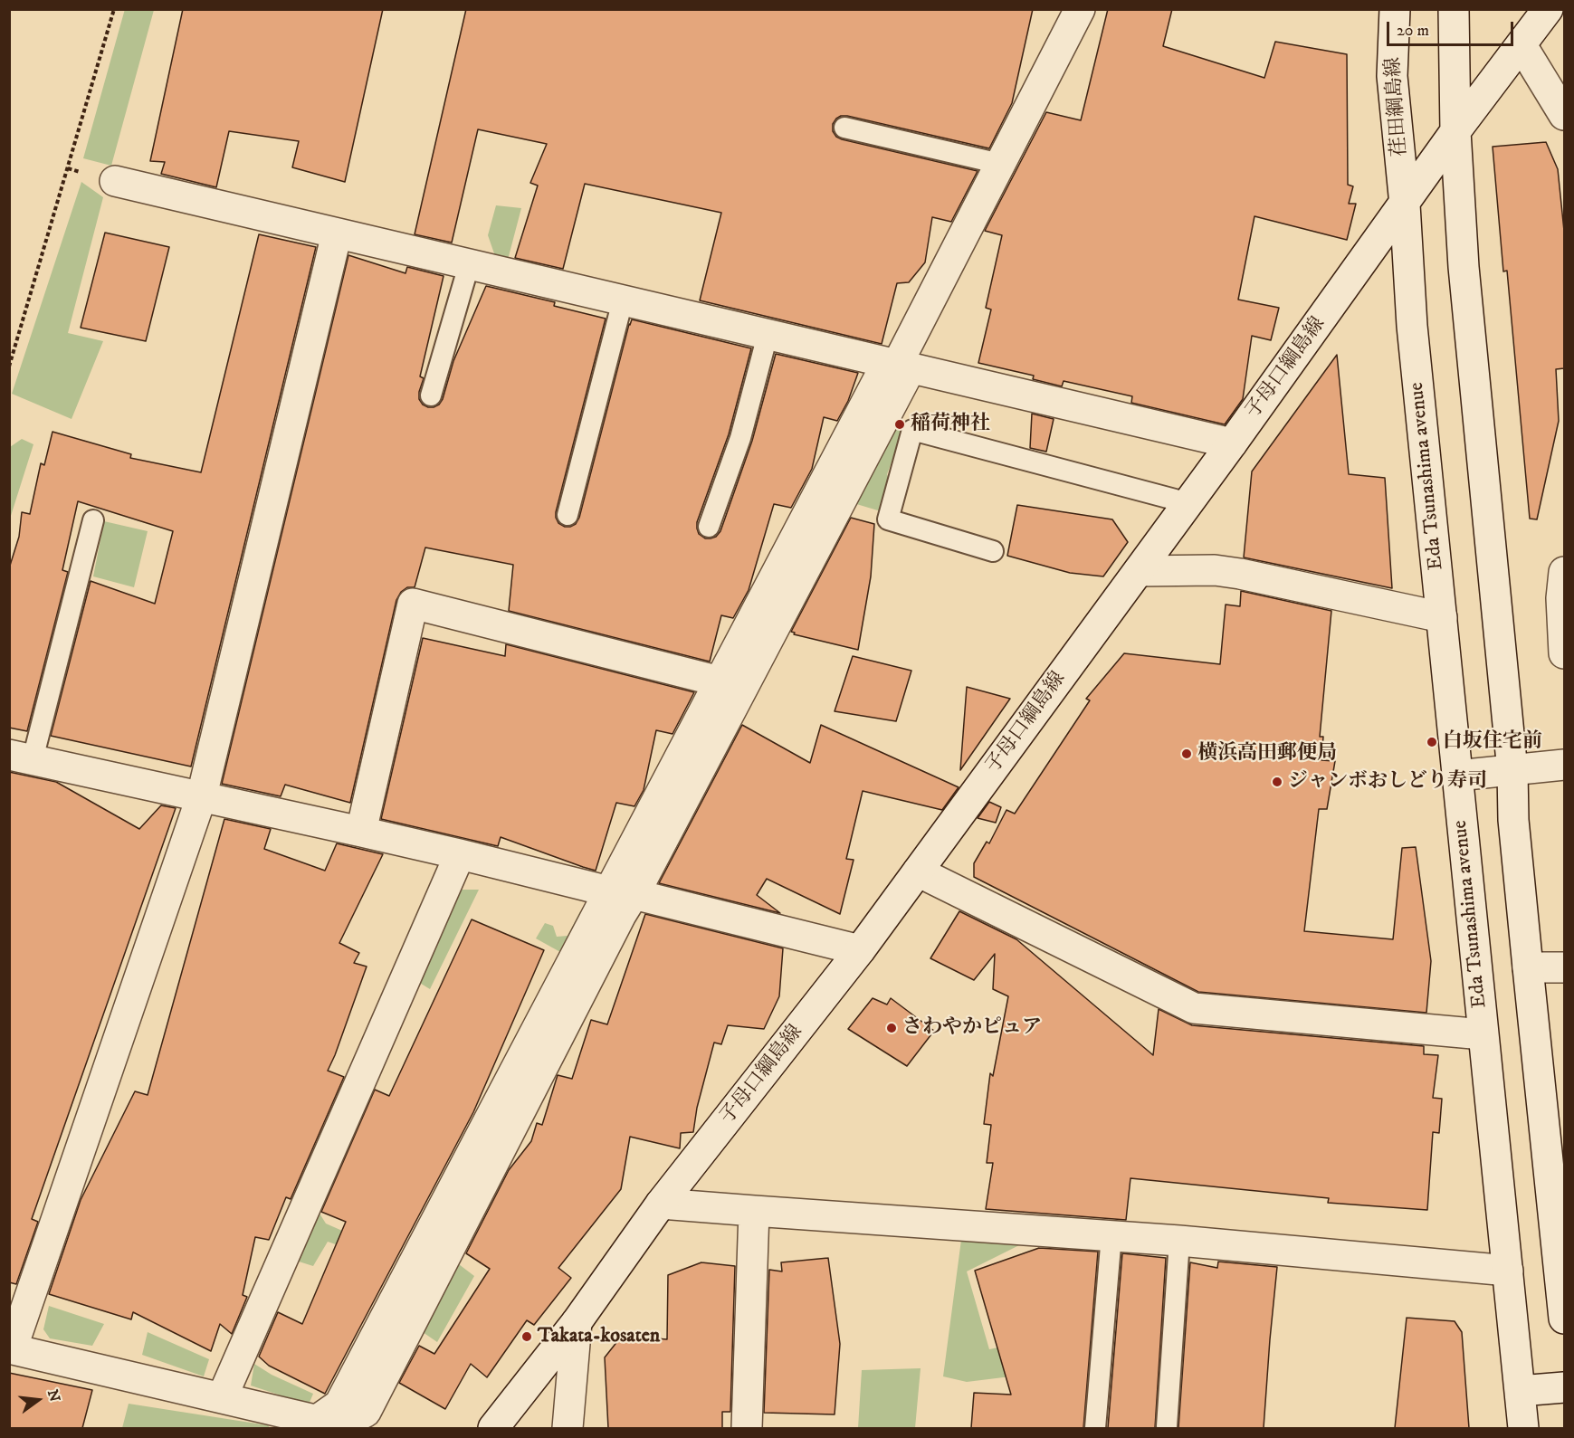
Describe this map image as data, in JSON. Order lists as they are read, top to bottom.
{
  "streets": {
    "street": ["荏田綱島線", "子母口綱島線", "Eda Tsunashima avenue"]
  },
  "crossings": [
    ["荏田綱島線", "子母口綱島線"],
    ["荏田綱島線", "Eda Tsunashima avenue"],
    ["子母口綱島線", "Eda Tsunashima avenue"]
  ],
  "places": [
    "稲荷神社",
    "白坂住宅前",
    "横浜高田郵便局",
    "ジャンボおしどり寿司",
    "さわやかピュア",
    "Takata-kosaten"
  ],
  "scale_bar": "20 m",
  "north": "right"
}
